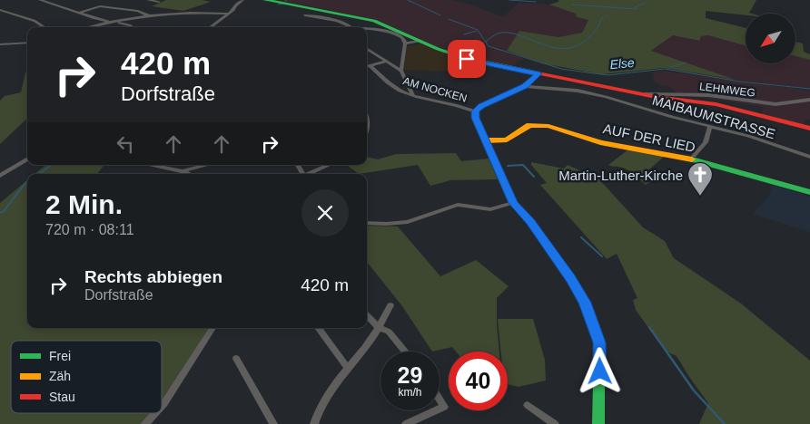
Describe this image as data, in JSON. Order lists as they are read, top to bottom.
{
  "streets": {
    "main road": ["AUF DER LIED"],
    "street": ["AM NOCKEN", "LEHMWEG", "MAIBAUMSTRASSE"]
  },
  "water": ["Else"],
  "places": {
    "church": ["Martin-Luther-Kirche"]
  },
  "legend": ["Frei", "Zäh", "Stau"],
  "north": "bottom left",
  "page": {
    "turn": ["420 m", "Dorfstraße"],
    "heading": ["2 Min.", "720 m · 08:11"],
    "list": [
      {
        "name": "Rechts abbiegen",
        "note": "Dorfstraße",
        "value": "420 m"
      }
    ],
    "speed": "29 km/h",
    "limit": "40"
  }
}
